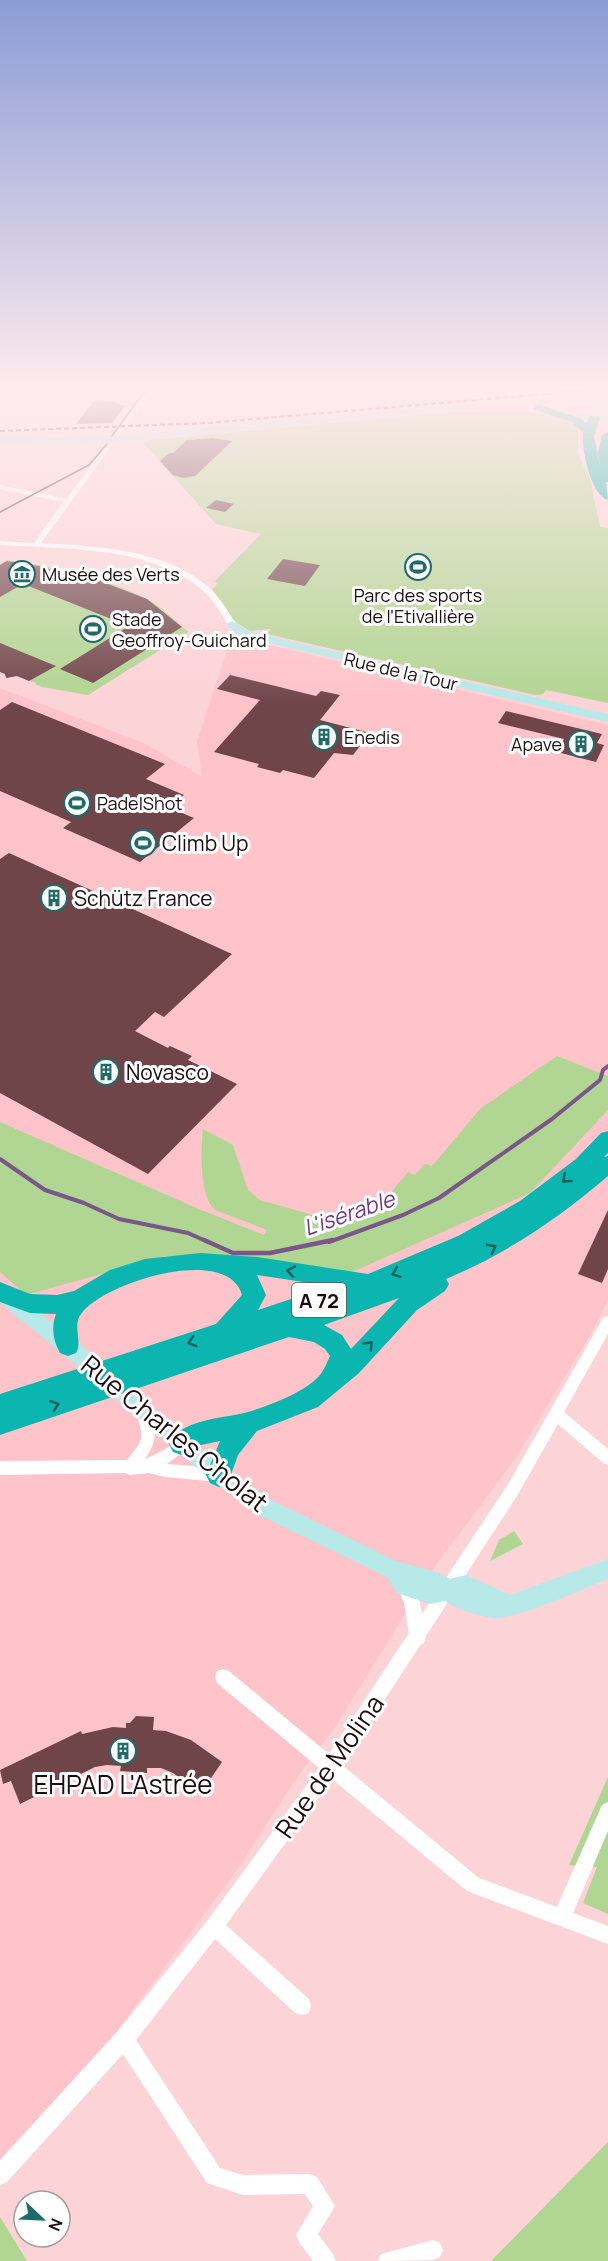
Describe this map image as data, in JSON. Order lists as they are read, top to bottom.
{
  "streets": {
    "highway": ["A 72"],
    "main road": ["Rue de la Tour", "Rue Charles Cholat"],
    "street": ["Rue de Molina"]
  },
  "crossings": [
    ["Rue Charles Cholat", "Rue de Molina"]
  ],
  "water": ["L'isérable"],
  "places": {
    "sports": [
      "Parc des sports de l'Etivallière",
      "Stade Geoffroy-Guichard",
      "PadelShot",
      "Climb Up"
    ],
    "museum": ["Musée des Verts"],
    "building": [
      "Enedis",
      "Apave",
      "Schütz France",
      "Novasco",
      "EHPAD L'Astrée"
    ]
  },
  "north": "bottom right"
}
